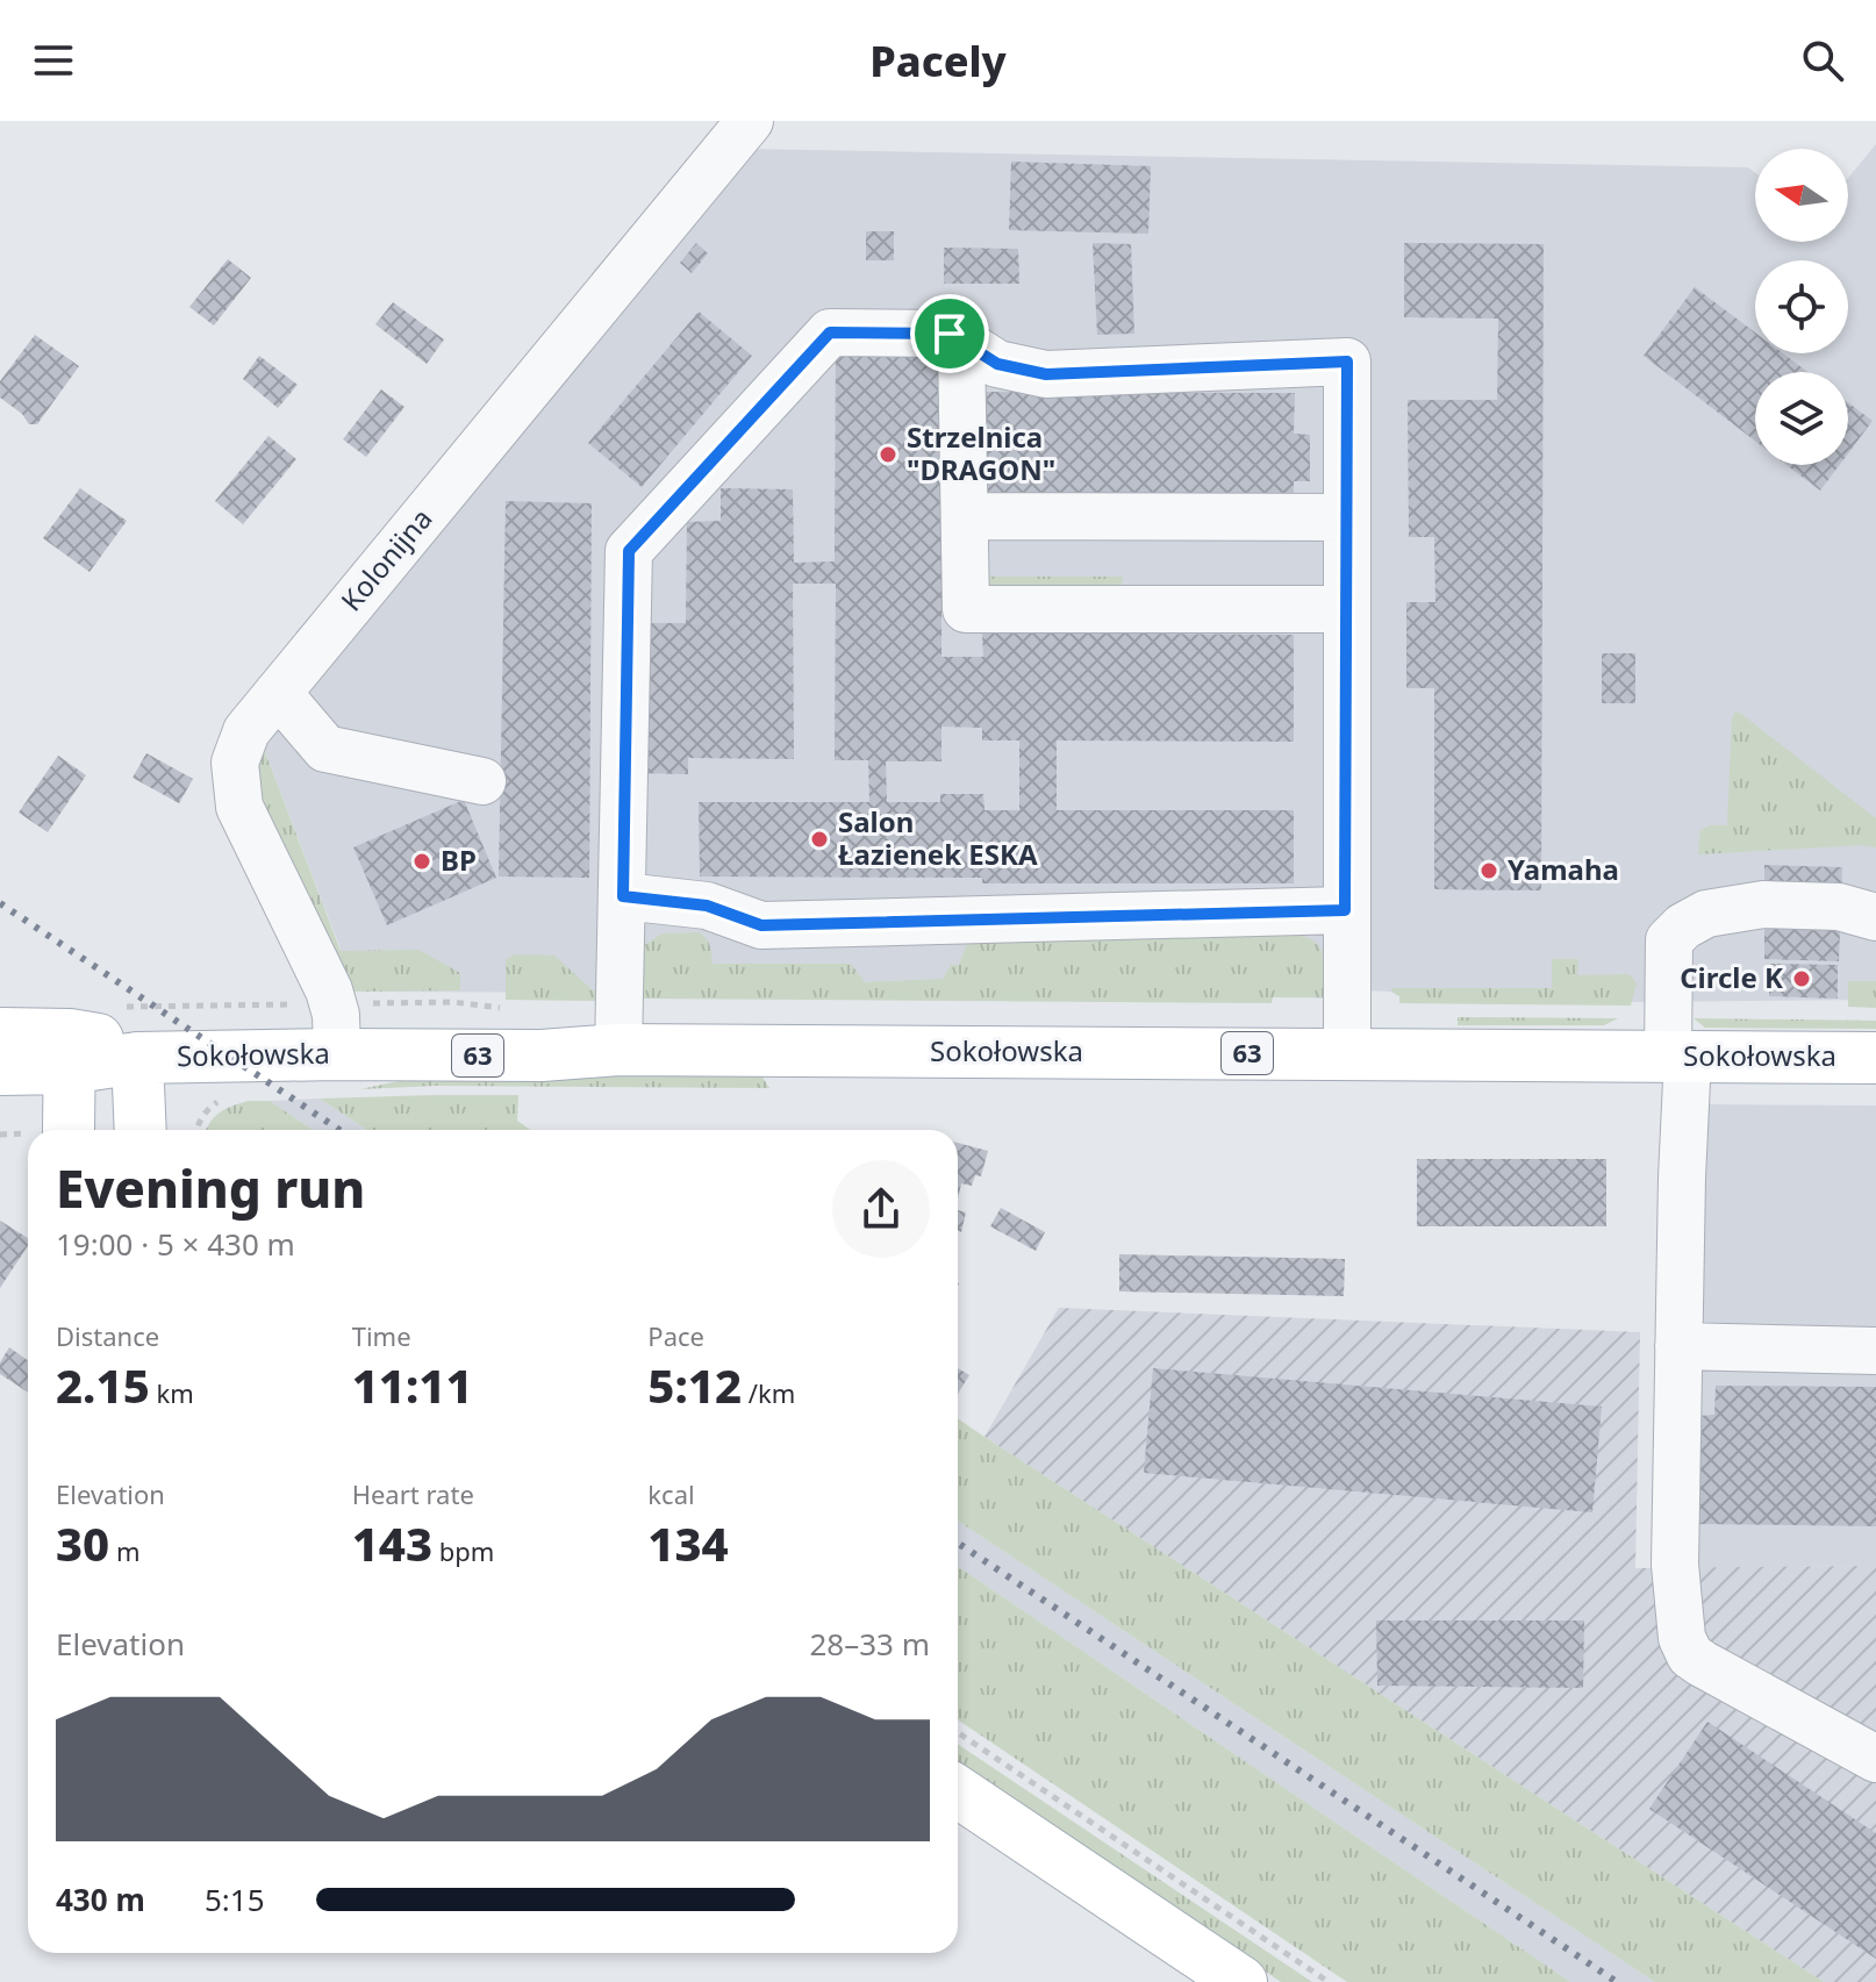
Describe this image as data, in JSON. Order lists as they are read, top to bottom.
{
  "streets": {
    "main road": ["Sokołowska", "63"],
    "street": ["Kolonijna"]
  },
  "crossings": [
    ["Kolonijna", "Sokołowska"]
  ],
  "places": [
    "Strzelnica \"DRAGON\"",
    "Salon Łazienek ESKA",
    "BP",
    "Yamaha",
    "Circle K"
  ],
  "north": "left",
  "page": {
    "header": "Pacely",
    "heading": ["Evening run", "19:00 · 5 × 430 m"],
    "stats": [
      ["Distance", "2.15 km"],
      ["Time", "11:11"],
      ["Pace", "5:12 /km"],
      ["Elevation", "30 m"],
      ["Heart rate", "143 bpm"],
      ["kcal", "134"]
    ],
    "chart": ["Elevation", "28–33 m"],
    "list": [
      {
        "name": "430 m",
        "note": "5:15"
      }
    ]
  }
}
